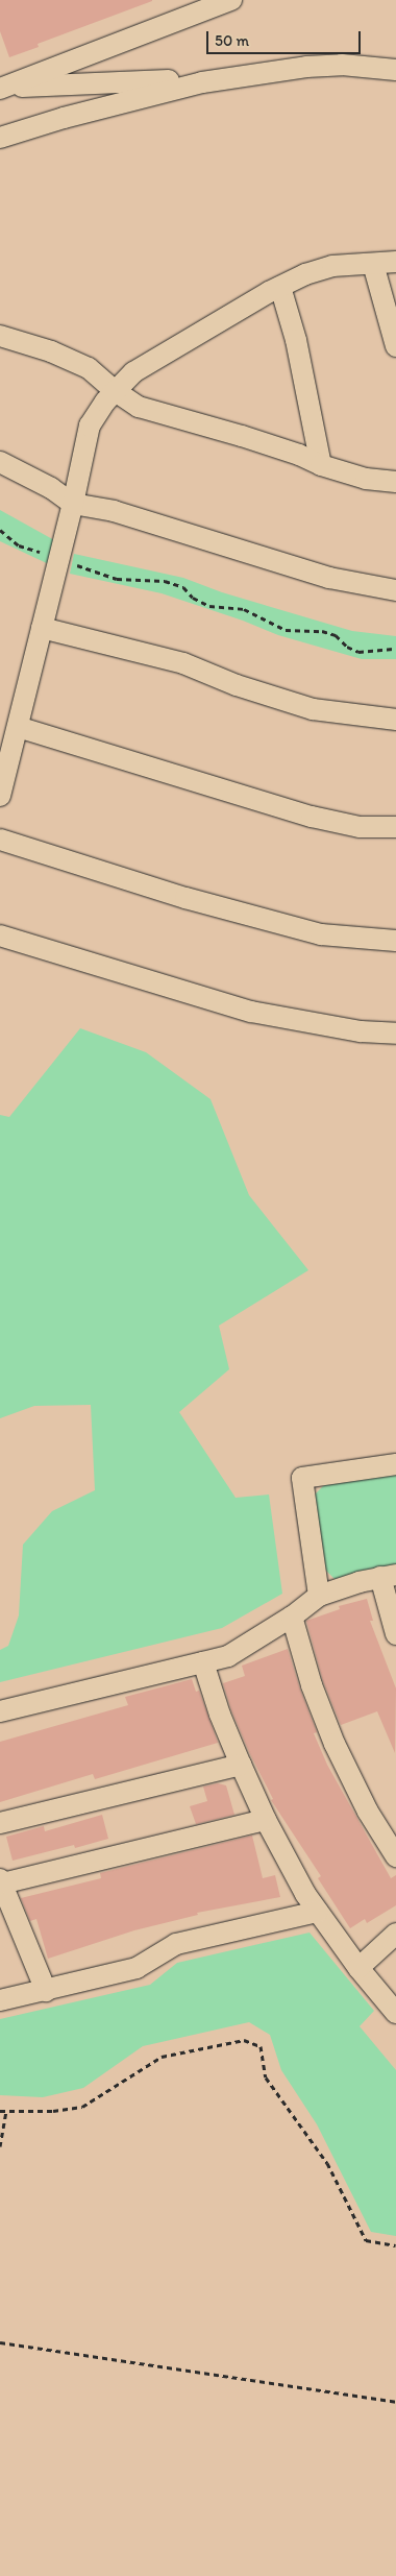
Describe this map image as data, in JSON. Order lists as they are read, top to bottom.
{
  "scale_bar": "50 m"
}
